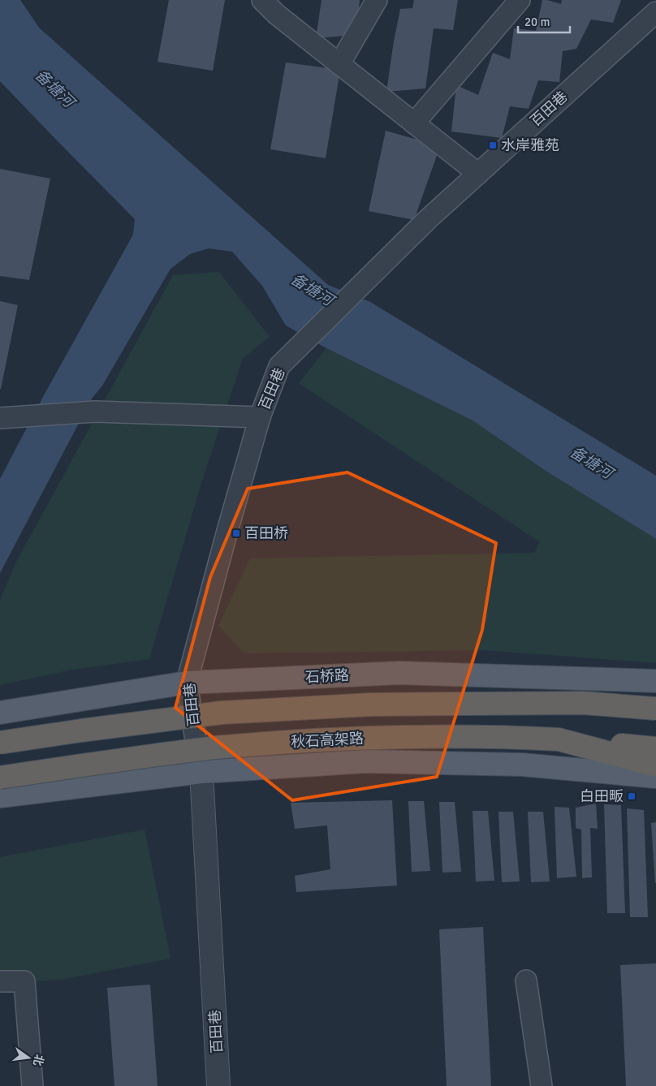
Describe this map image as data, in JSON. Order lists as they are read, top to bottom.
{
  "streets": {
    "highway": ["秋石高架路"],
    "main road": ["石桥路"],
    "street": ["百田巷"]
  },
  "crossings": [
    ["百田巷", "石桥路"]
  ],
  "water": ["备塘河"],
  "places": {
    "transit": ["水岸雅苑", "百田桥", "白田畈"]
  },
  "scale_bar": "20 m",
  "north": "right"
}
